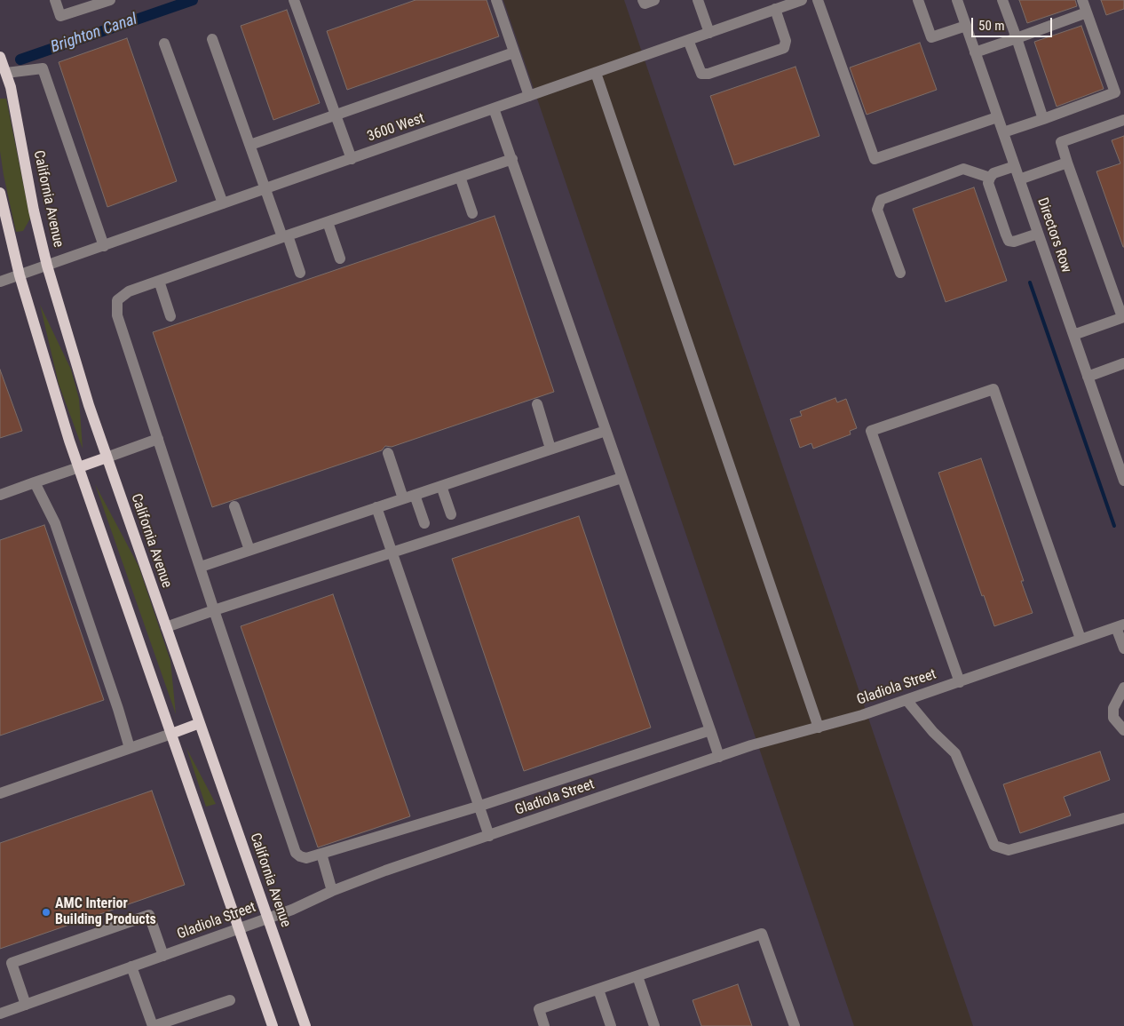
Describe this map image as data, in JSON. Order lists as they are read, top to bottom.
{
  "streets": {
    "main road": ["California Avenue"],
    "street": ["3600 West", "Directors Row", "Gladiola Street"]
  },
  "crossings": [
    ["3600 West", "California Avenue"],
    ["California Avenue", "Gladiola Street"]
  ],
  "water": ["Brighton Canal"],
  "places": ["AMC Interior Building Products"],
  "scale_bar": "50 m"
}
